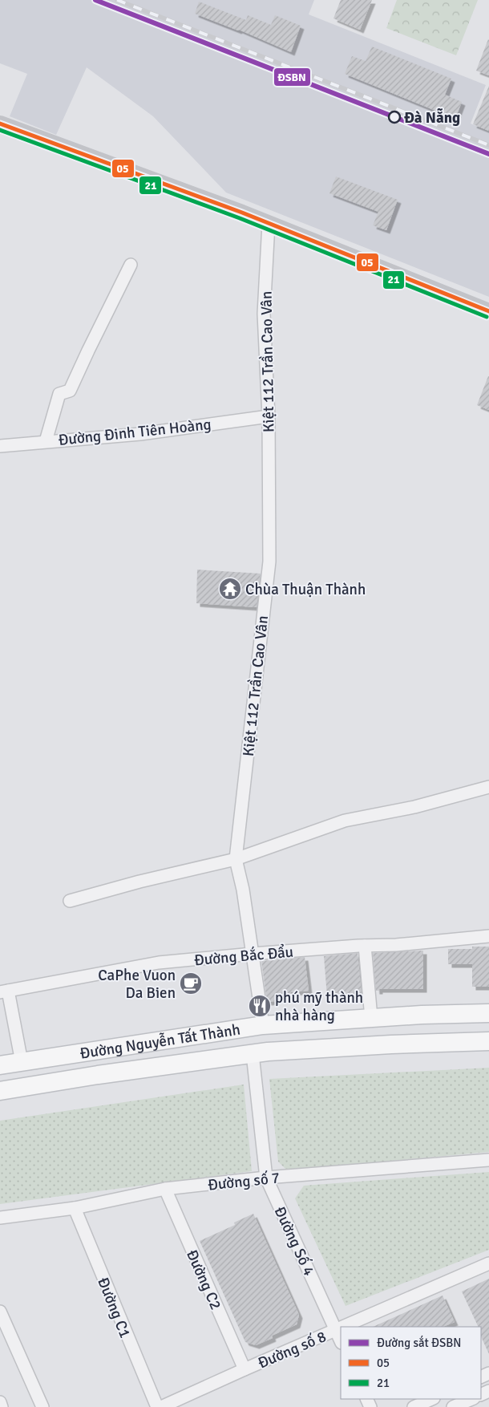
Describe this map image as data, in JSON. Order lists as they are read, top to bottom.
{
  "streets": {
    "main road": ["Đường Nguyễn Tất Thành"],
    "street": [
      "Kiệt 112 Trần Cao Vân",
      "Đường Đinh Tiên Hoàng",
      "Đường Bắc Đẩu",
      "Đường số 7",
      "Đường Số 4",
      "Đường C2",
      "Đường C1",
      "Đường số 8"
    ]
  },
  "crossings": [
    ["Kiệt 112 Trần Cao Vân", "Đường Đinh Tiên Hoàng"],
    ["Kiệt 112 Trần Cao Vân", "Đường Bắc Đẩu"],
    ["Kiệt 112 Trần Cao Vân", "Đường Nguyễn Tất Thành"],
    ["Đường Nguyễn Tất Thành", "Đường Số 4"],
    ["Đường số 7", "Đường Số 4"],
    ["Đường số 7", "Đường C2"],
    ["Đường số 7", "Đường C1"],
    ["Đường Số 4", "Đường số 8"],
    ["Đường C2", "Đường số 8"]
  ],
  "places": {
    "other": ["Đà Nẵng"],
    "temple": ["Chùa Thuận Thành"],
    "cafe": ["CaPhe Vuon Da Bien"],
    "restaurant": ["phú mỹ thành nhà hàng"]
  },
  "lines": ["rail line ĐSBN", "transit line 05", "transit line 21"],
  "legend": ["Đường sắt ĐSBN", "05", "21"]
}
